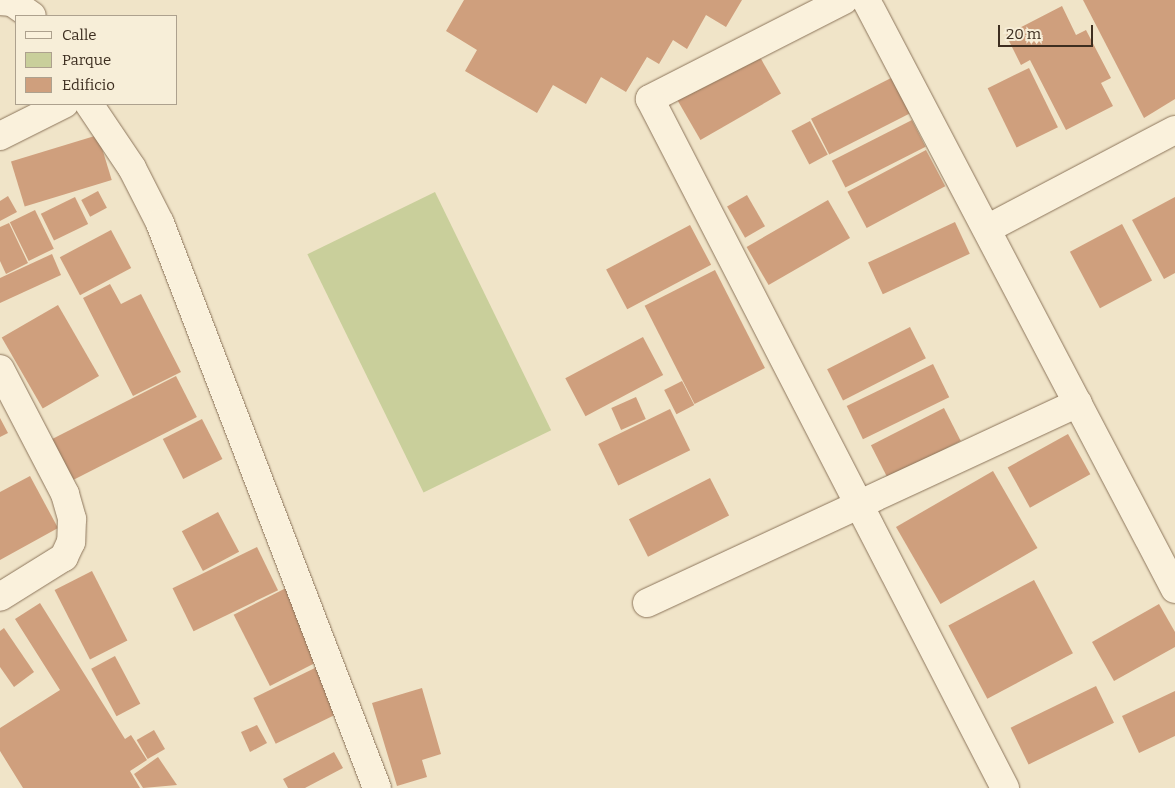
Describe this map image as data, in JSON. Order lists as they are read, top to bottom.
{
  "legend": ["Calle", "Parque", "Edificio"],
  "scale_bar": "20 m"
}
